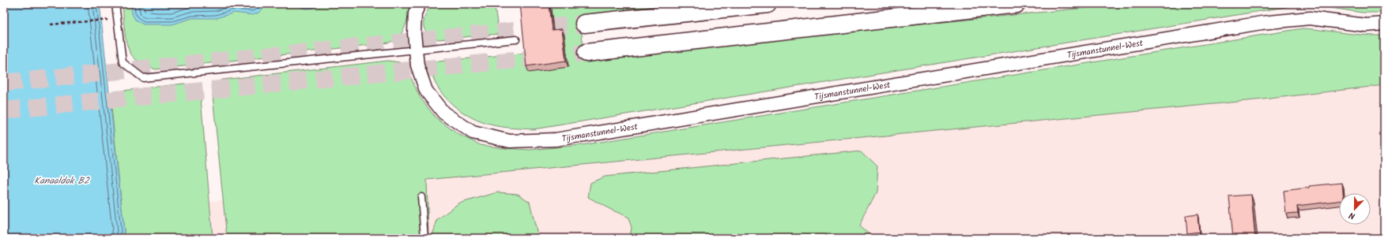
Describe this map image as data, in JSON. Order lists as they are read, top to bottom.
{
  "streets": {
    "street": ["Tijsmanstunnel-West"]
  },
  "water": ["Kanaaldok B2"],
  "north": "bottom"
}
